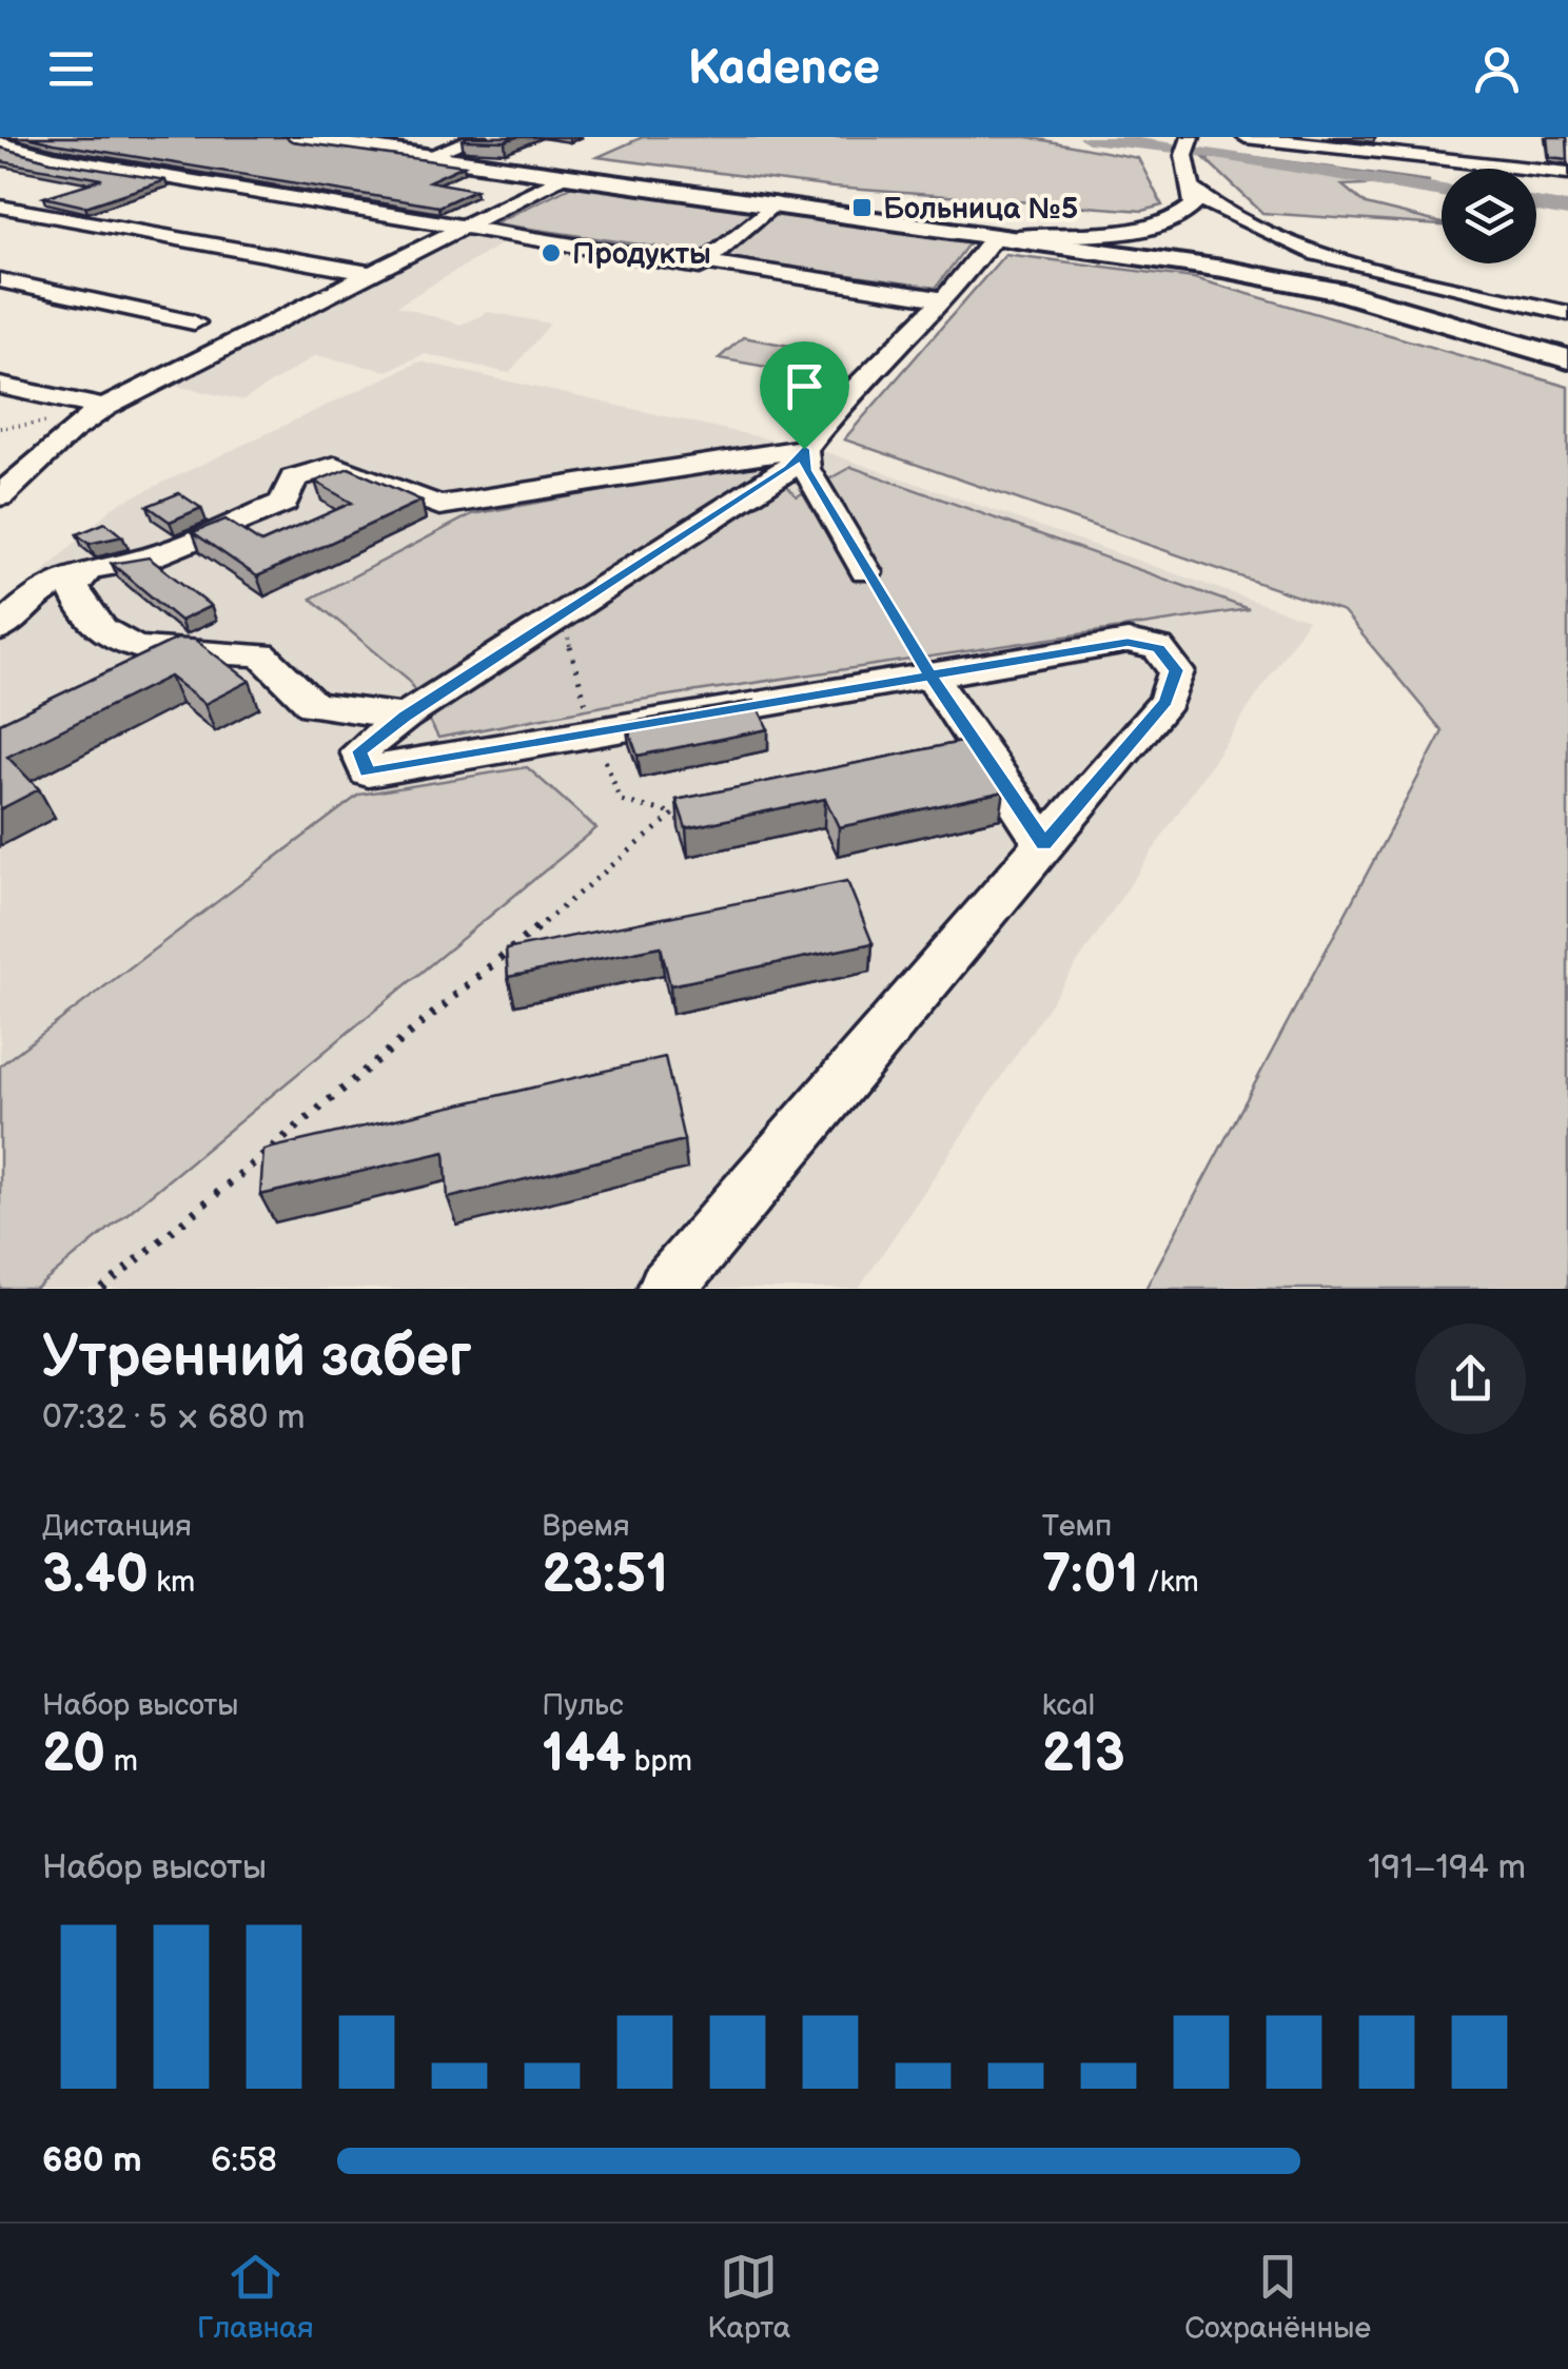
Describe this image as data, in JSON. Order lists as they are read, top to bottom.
{
  "places": {
    "transit": ["Больница №5"],
    "other": ["Продукты"]
  },
  "page": {
    "header": "Kadence",
    "heading": ["Утренний забег", "07:32 · 5 × 680 m"],
    "stats": [
      ["Дистанция", "3.40 km"],
      ["Время", "23:51"],
      ["Темп", "7:01 /km"],
      ["Набор высоты", "20 m"],
      ["Пульс", "144 bpm"],
      ["kcal", "213"]
    ],
    "chart": ["Набор высоты", "191–194 m"],
    "list": [
      {
        "name": "680 m",
        "note": "6:58"
      }
    ],
    "tabs": ["Главная", "Карта", "Сохранённые"]
  }
}
